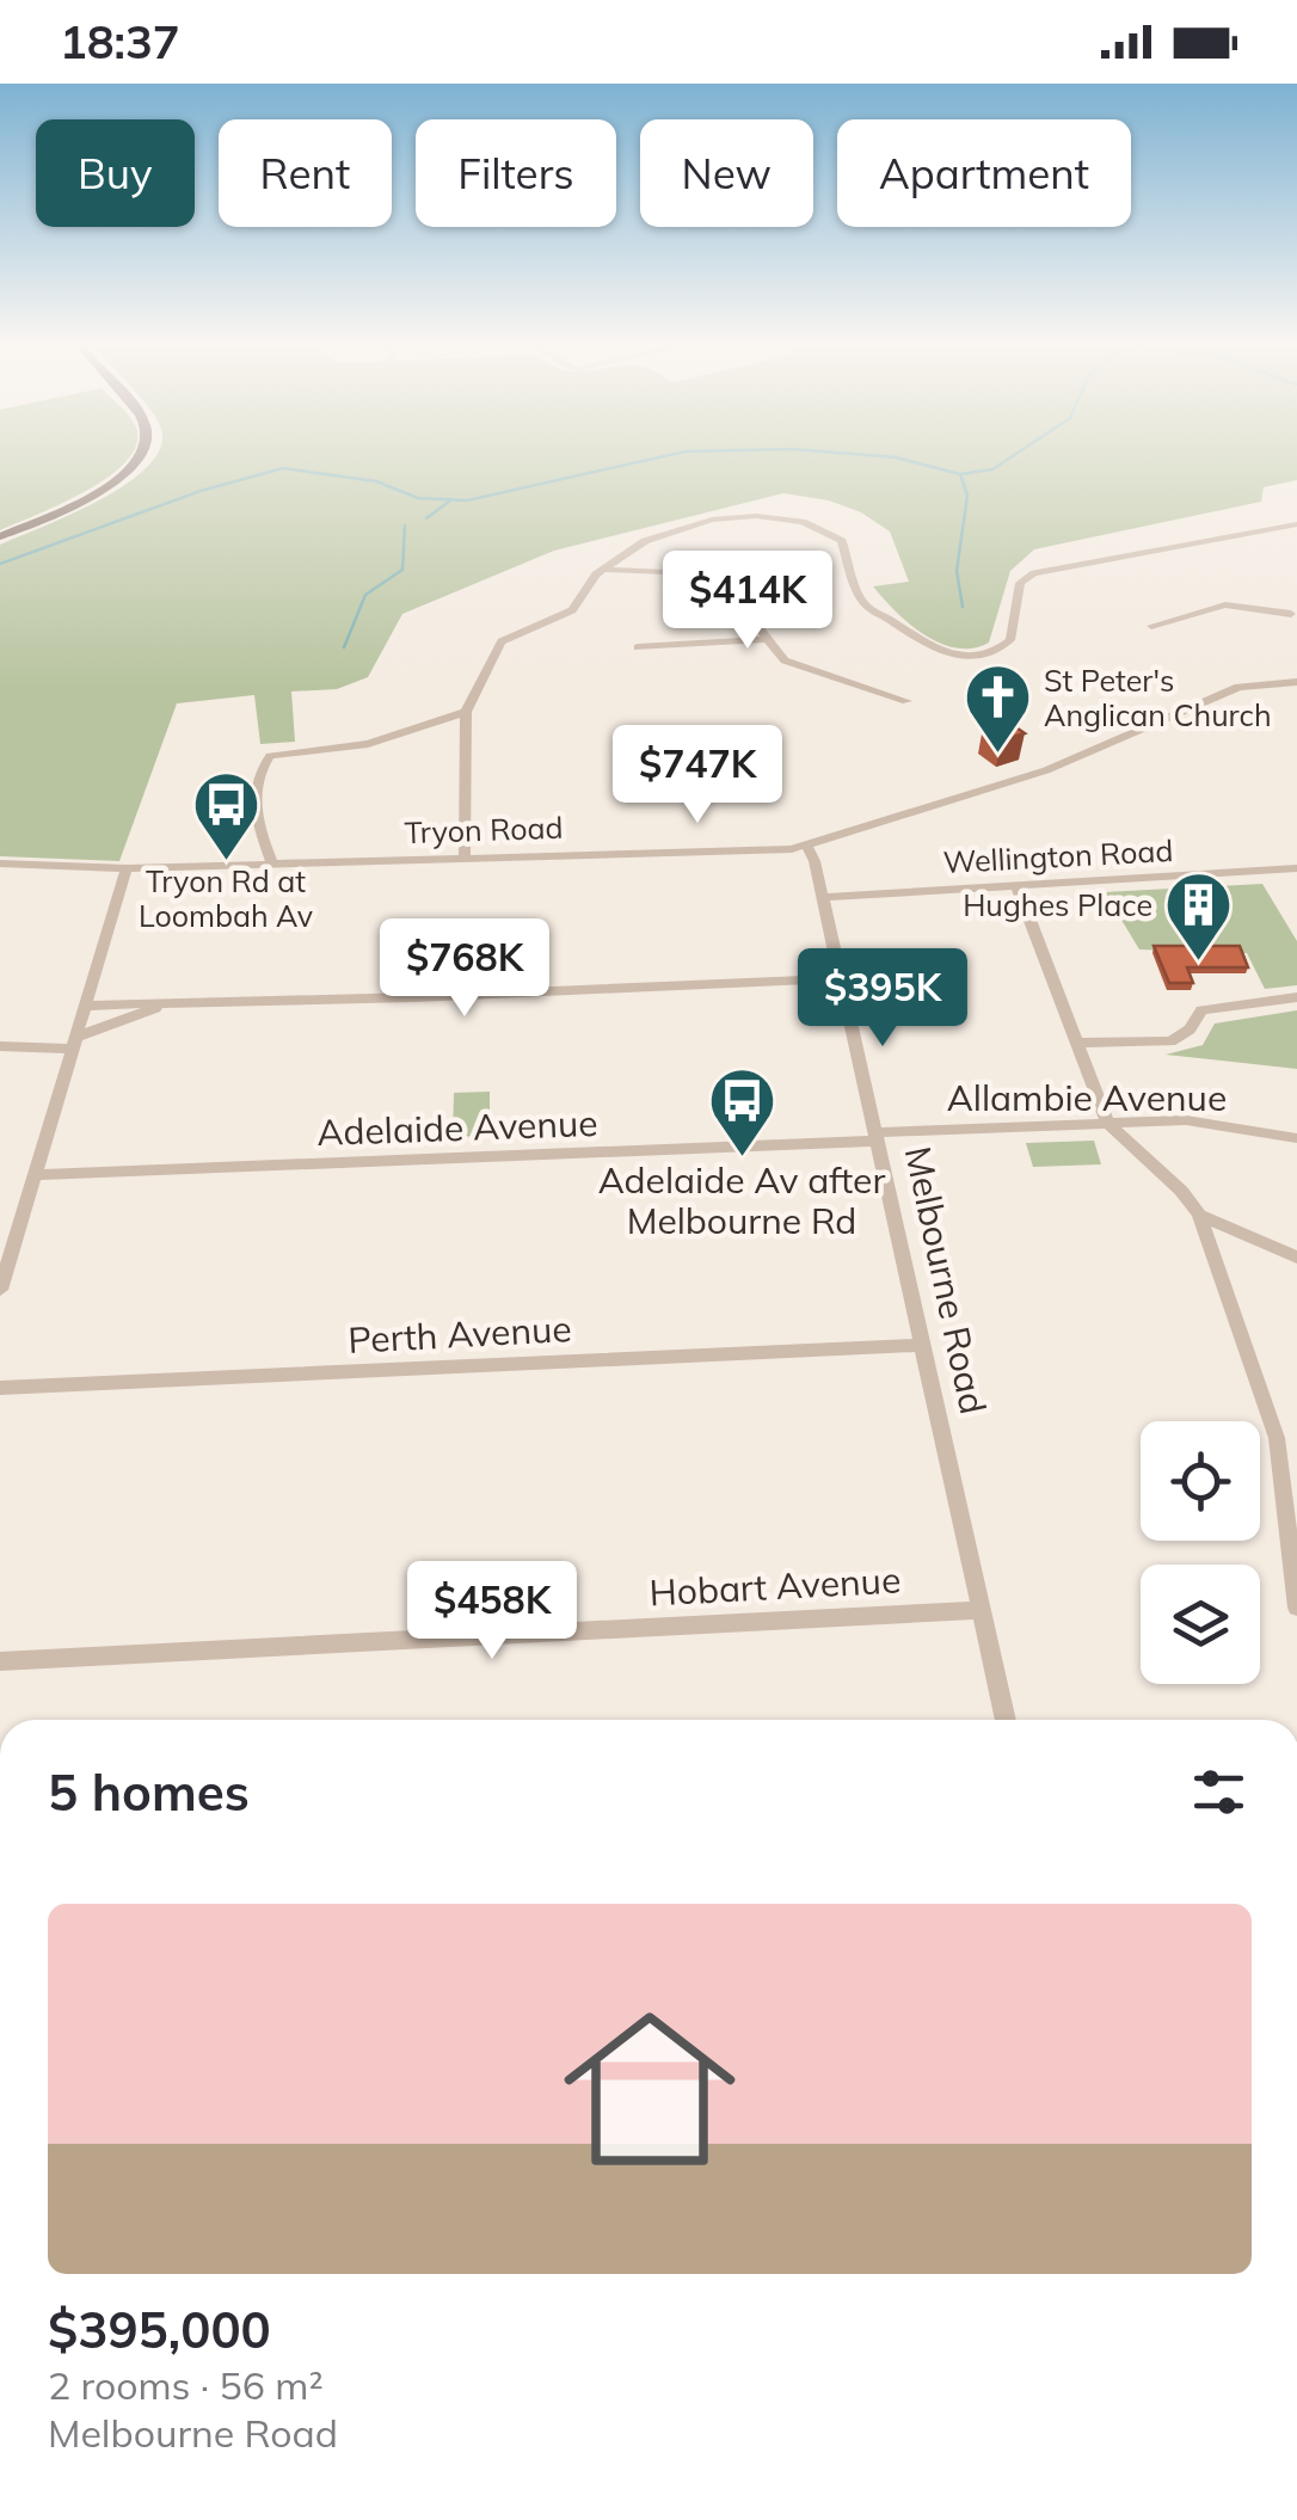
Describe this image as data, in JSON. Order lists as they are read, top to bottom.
{
  "streets": {
    "street": [
      "Tryon Road",
      "Wellington Road",
      "Allambie Avenue",
      "Adelaide Avenue",
      "Melbourne Road",
      "Perth Avenue",
      "Hobart Avenue"
    ]
  },
  "crossings": [
    ["Tryon Road", "Melbourne Road"],
    ["Wellington Road", "Melbourne Road"],
    ["Allambie Avenue", "Adelaide Avenue"],
    ["Allambie Avenue", "Melbourne Road"],
    ["Adelaide Avenue", "Melbourne Road"],
    ["Melbourne Road", "Perth Avenue"],
    ["Melbourne Road", "Hobart Avenue"]
  ],
  "places": {
    "church": ["St Peter's Anglican Church"],
    "bus stop": ["Tryon Rd at Loombah Av", "Adelaide Av after Melbourne Rd"],
    "building": ["Hughes Place"]
  },
  "page": {
    "status": "18:37",
    "chip": [
      "Buy",
      "Rent",
      "Filters",
      "New",
      "Apartment"
    ],
    "price": [
      "$414K",
      "$747K",
      "$768K",
      "$395K",
      "$458K"
    ],
    "heading": "5 homes",
    "list": [
      {
        "name": "$395,000",
        "note": "2 rooms · 56 m² · Melbourne Road"
      }
    ]
  }
}
